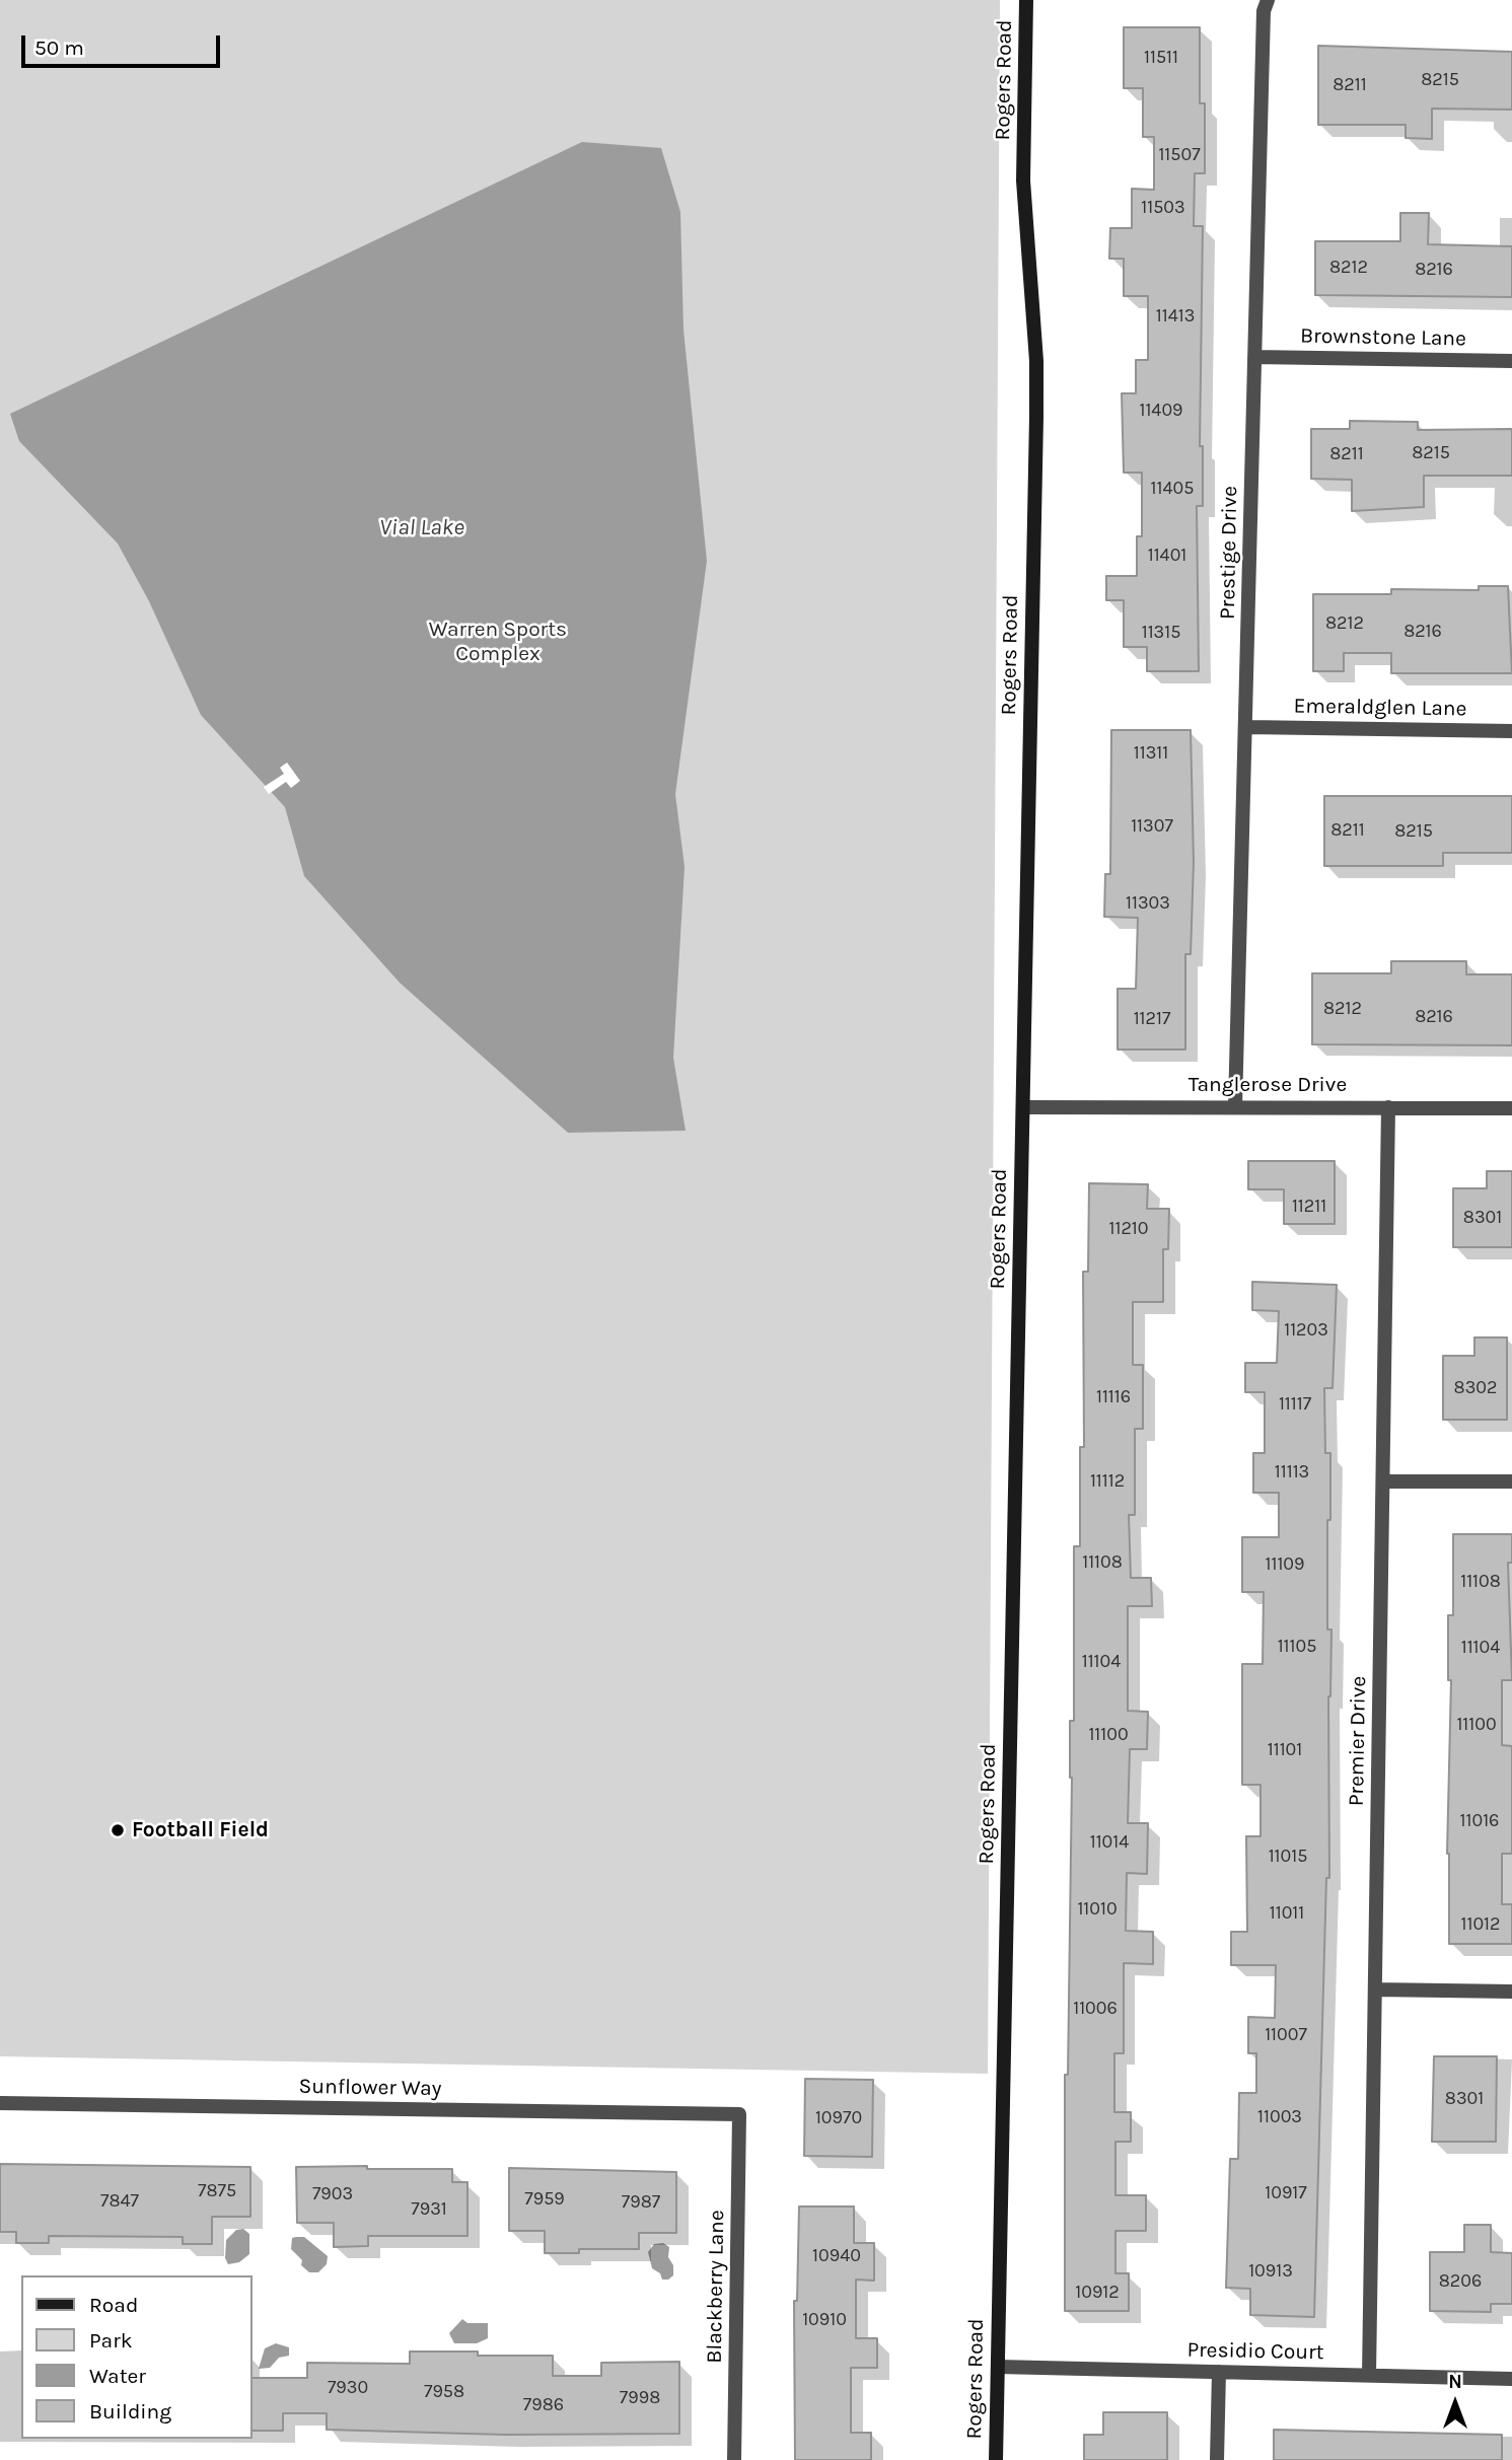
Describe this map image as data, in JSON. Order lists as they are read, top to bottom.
{
  "streets": {
    "street": [
      "Rogers Road",
      "Brownstone Lane",
      "Prestige Drive",
      "Emeraldglen Lane",
      "Tanglerose Drive",
      "Premier Drive",
      "Sunflower Way",
      "Blackberry Lane",
      "Presidio Court"
    ]
  },
  "crossings": [
    ["Rogers Road", "Tanglerose Drive"],
    ["Rogers Road", "Presidio Court"],
    ["Brownstone Lane", "Prestige Drive"],
    ["Prestige Drive", "Emeraldglen Lane"],
    ["Prestige Drive", "Tanglerose Drive"],
    ["Tanglerose Drive", "Premier Drive"],
    ["Premier Drive", "Presidio Court"],
    ["Sunflower Way", "Blackberry Lane"]
  ],
  "water": ["Vial Lake"],
  "parks": ["Warren Sports Complex"],
  "places": ["Football Field"],
  "house_numbers": [
    "11511",
    "8215",
    "8211",
    "11507",
    "11503",
    "8212",
    "8216",
    "11413",
    "11409",
    "8215",
    "8211",
    "11405",
    "11401",
    "8212",
    "8216",
    "11315",
    "11311",
    "11307",
    "8211",
    "8215",
    "11303",
    "8212",
    "8216",
    "11217",
    "11211",
    "8301",
    "11210",
    "11203",
    "8302",
    "11116",
    "11117",
    "11113",
    "11112",
    "11108",
    "11109",
    "11108",
    "11105",
    "11104",
    "11104",
    "11100",
    "11100",
    "11101",
    "11016",
    "11014",
    "11015",
    "11010",
    "11011",
    "11012",
    "11006",
    "11007",
    "8301",
    "11003",
    "10970",
    "7875",
    "10917",
    "7903",
    "7959",
    "7847",
    "7987",
    "7931",
    "10940",
    "10913",
    "8206",
    "10912",
    "10910",
    "7930",
    "7958",
    "7998",
    "7986"
  ],
  "legend": [
    "Road",
    "Park",
    "Water",
    "Building"
  ],
  "scale_bar": "50 m",
  "north": "top"
}
